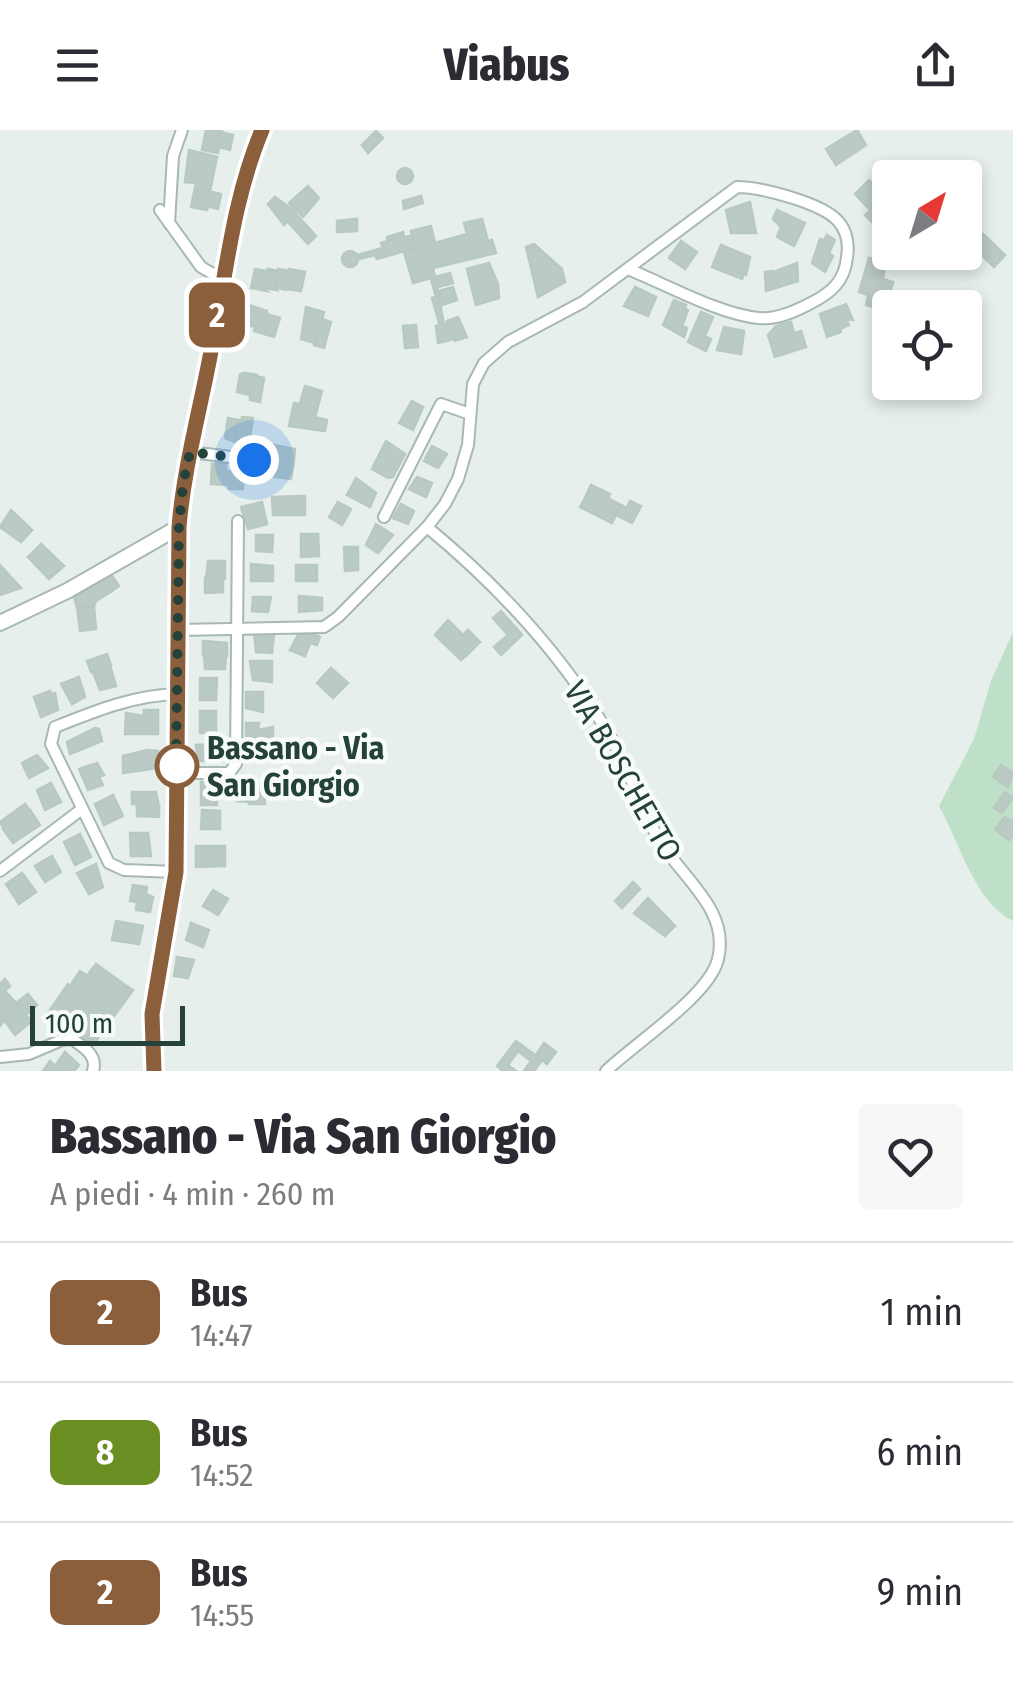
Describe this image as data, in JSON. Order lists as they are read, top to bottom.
{
  "streets": {
    "street": ["VIA BOSCHETTO"]
  },
  "places": ["Bassano - Via San Giorgio"],
  "lines": ["bus line 2"],
  "scale_bar": "100 m",
  "north": "top right",
  "page": {
    "header": "Viabus",
    "on_map": "2",
    "scale": "100 m",
    "heading": ["Bassano - Via San Giorgio", "A piedi · 4 min · 260 m"],
    "list": [
      {
        "mark": "2",
        "name": "Bus",
        "note": "14:47",
        "value": "1 min"
      },
      {
        "mark": "8",
        "name": "Bus",
        "note": "14:52",
        "value": "6 min"
      },
      {
        "mark": "2",
        "name": "Bus",
        "note": "14:55",
        "value": "9 min"
      }
    ]
  }
}
